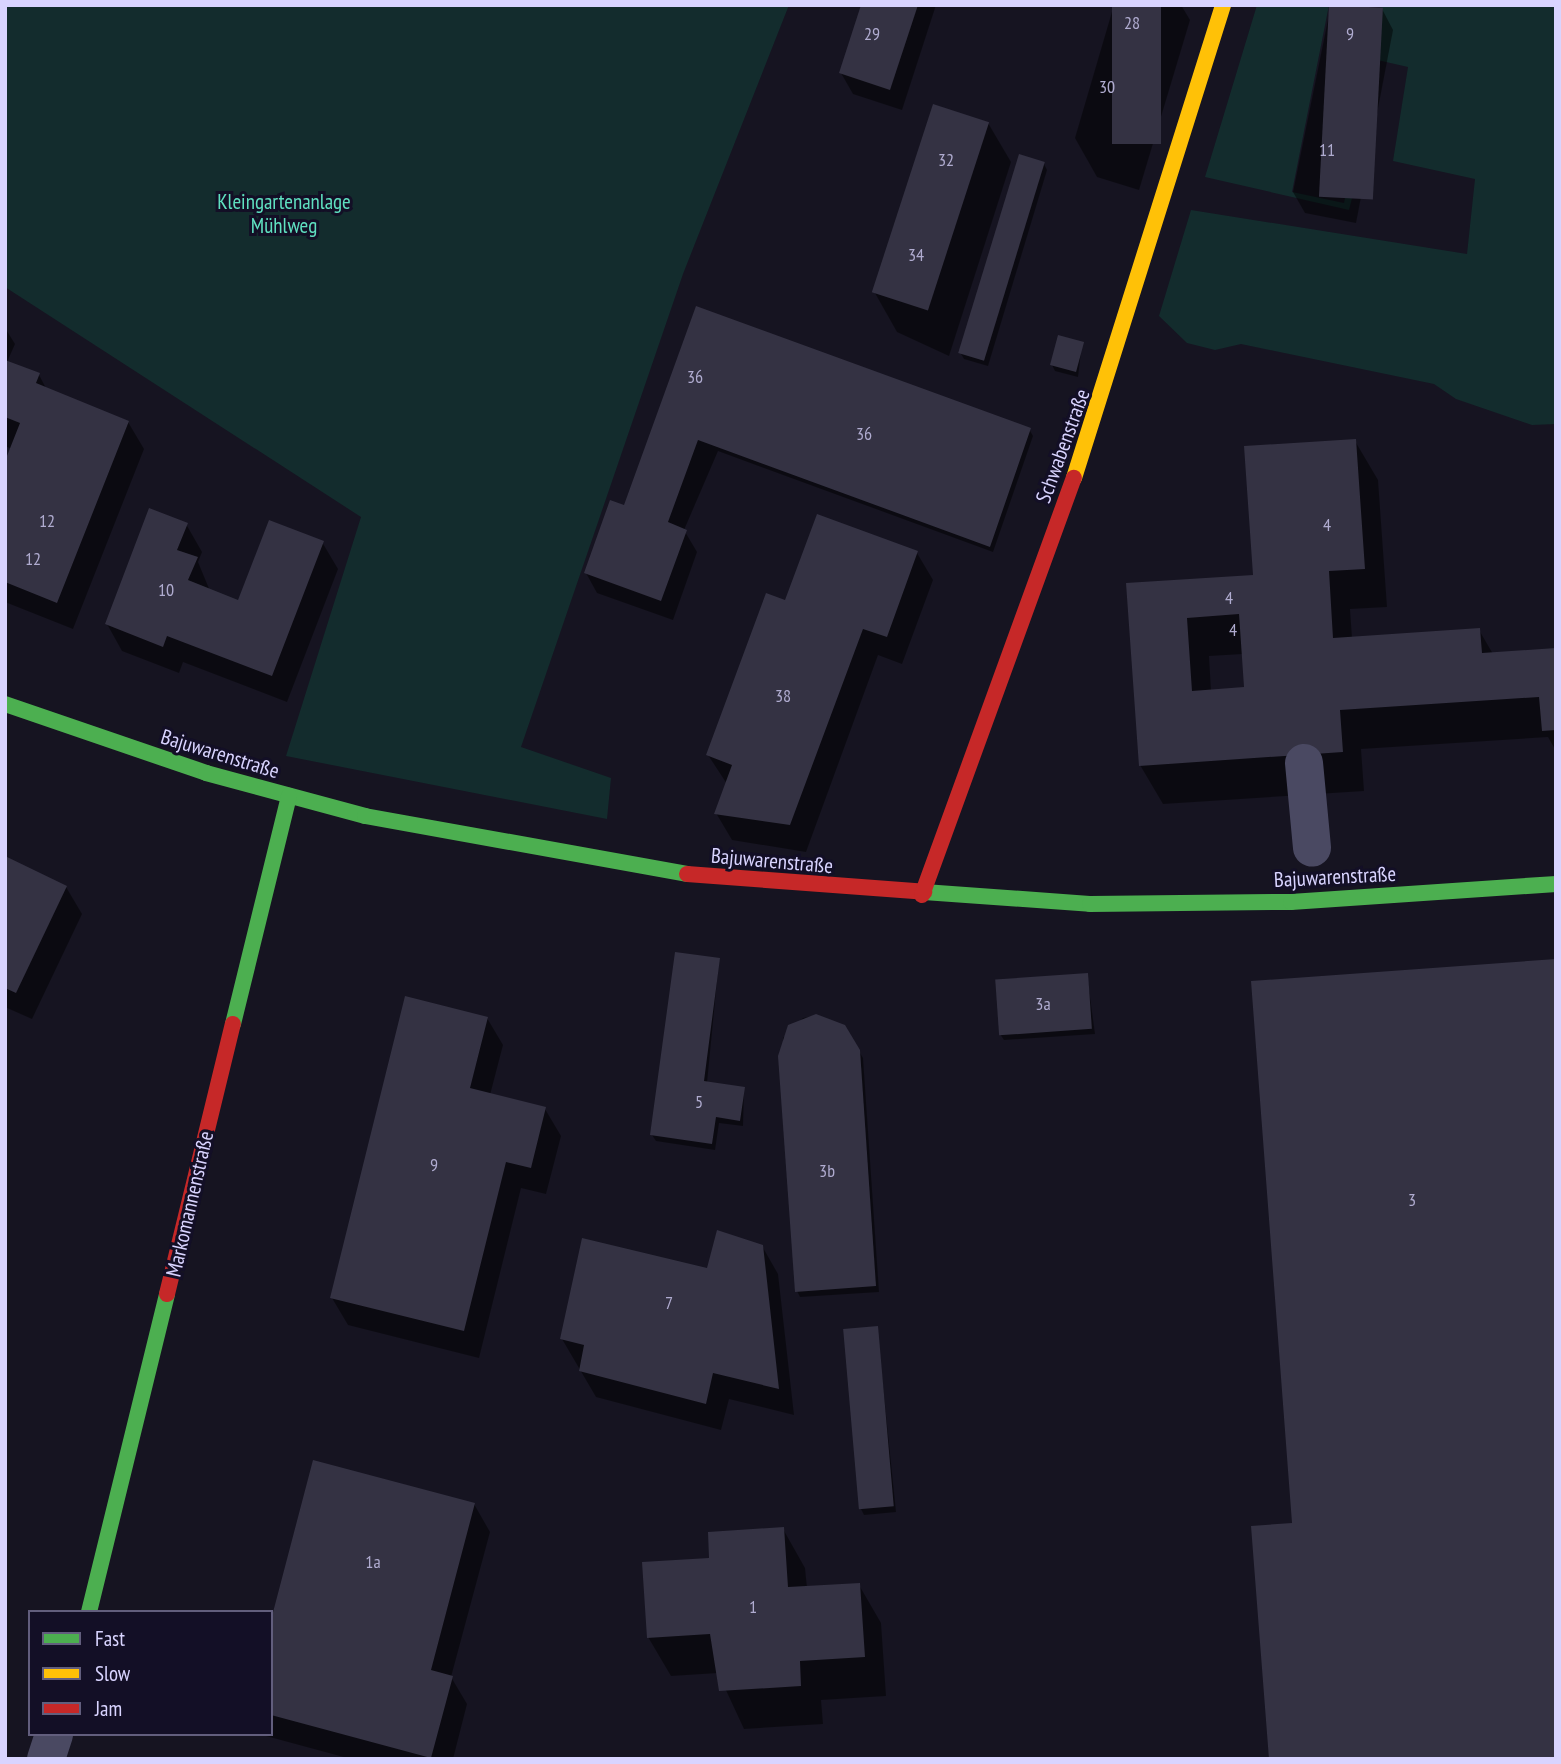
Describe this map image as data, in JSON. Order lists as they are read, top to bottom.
{
  "streets": {
    "street": ["Schwabenstraße", "Bajuwarenstraße", "Markomannenstraße"]
  },
  "crossings": [
    ["Schwabenstraße", "Bajuwarenstraße"],
    ["Bajuwarenstraße", "Markomannenstraße"]
  ],
  "parks": ["Kleingartenanlage Mühlweg"],
  "house_numbers": [
    "28",
    "29",
    "9",
    "30",
    "11",
    "32",
    "34",
    "36",
    "36",
    "12",
    "4",
    "12",
    "10",
    "4",
    "4",
    "38",
    "3a",
    "5",
    "9",
    "3b",
    "3",
    "7",
    "1a",
    "1"
  ],
  "legend": ["Fast", "Slow", "Jam"]
}
